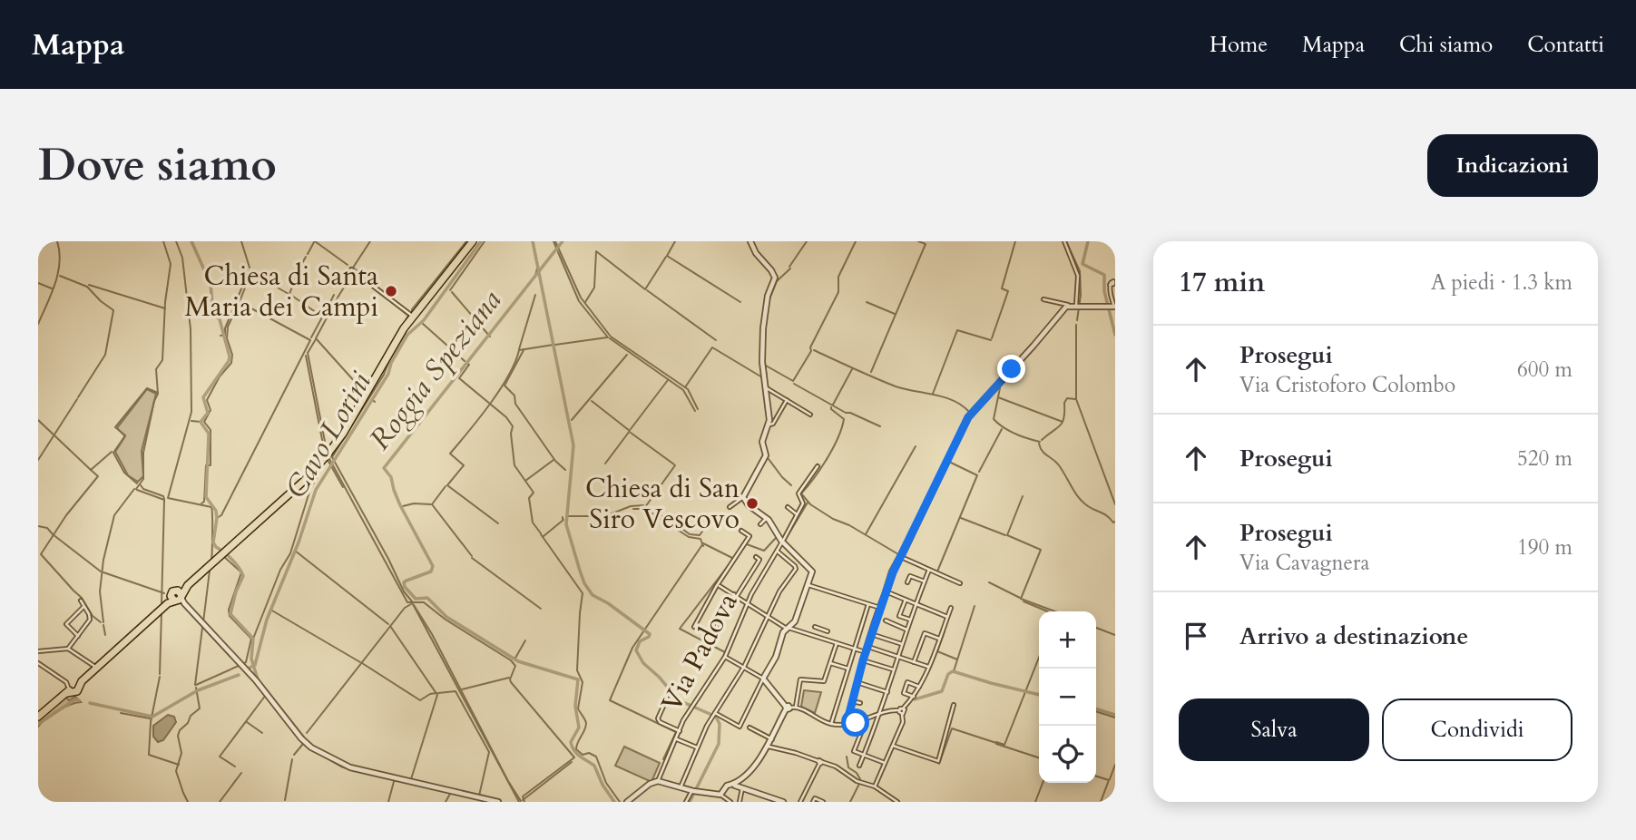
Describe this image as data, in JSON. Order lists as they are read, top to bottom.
{
  "streets": {
    "street": ["Via Padova"]
  },
  "water": ["Roggia Speziana", "Cavo Lorini"],
  "places": ["Chiesa di Santa Maria dei Campi", "Chiesa di San Siro Vescovo"],
  "page": {
    "header": "Mappa",
    "nav": [
      "Home",
      "Mappa",
      "Chi siamo",
      "Contatti"
    ],
    "buttons": [
      "Indicazioni",
      ["Salva", "Condividi"]
    ],
    "title": "Dove siamo",
    "heading": ["17 min", "A piedi · 1.3 km"],
    "list": [
      ["Prosegui", "Via Cristoforo Colombo", "600 m"],
      ["Prosegui", "520 m"],
      ["Prosegui", "Via Cavagnera", "190 m"],
      "Arrivo a destinazione"
    ],
    "map_buttons": ["+", "−"]
  }
}
